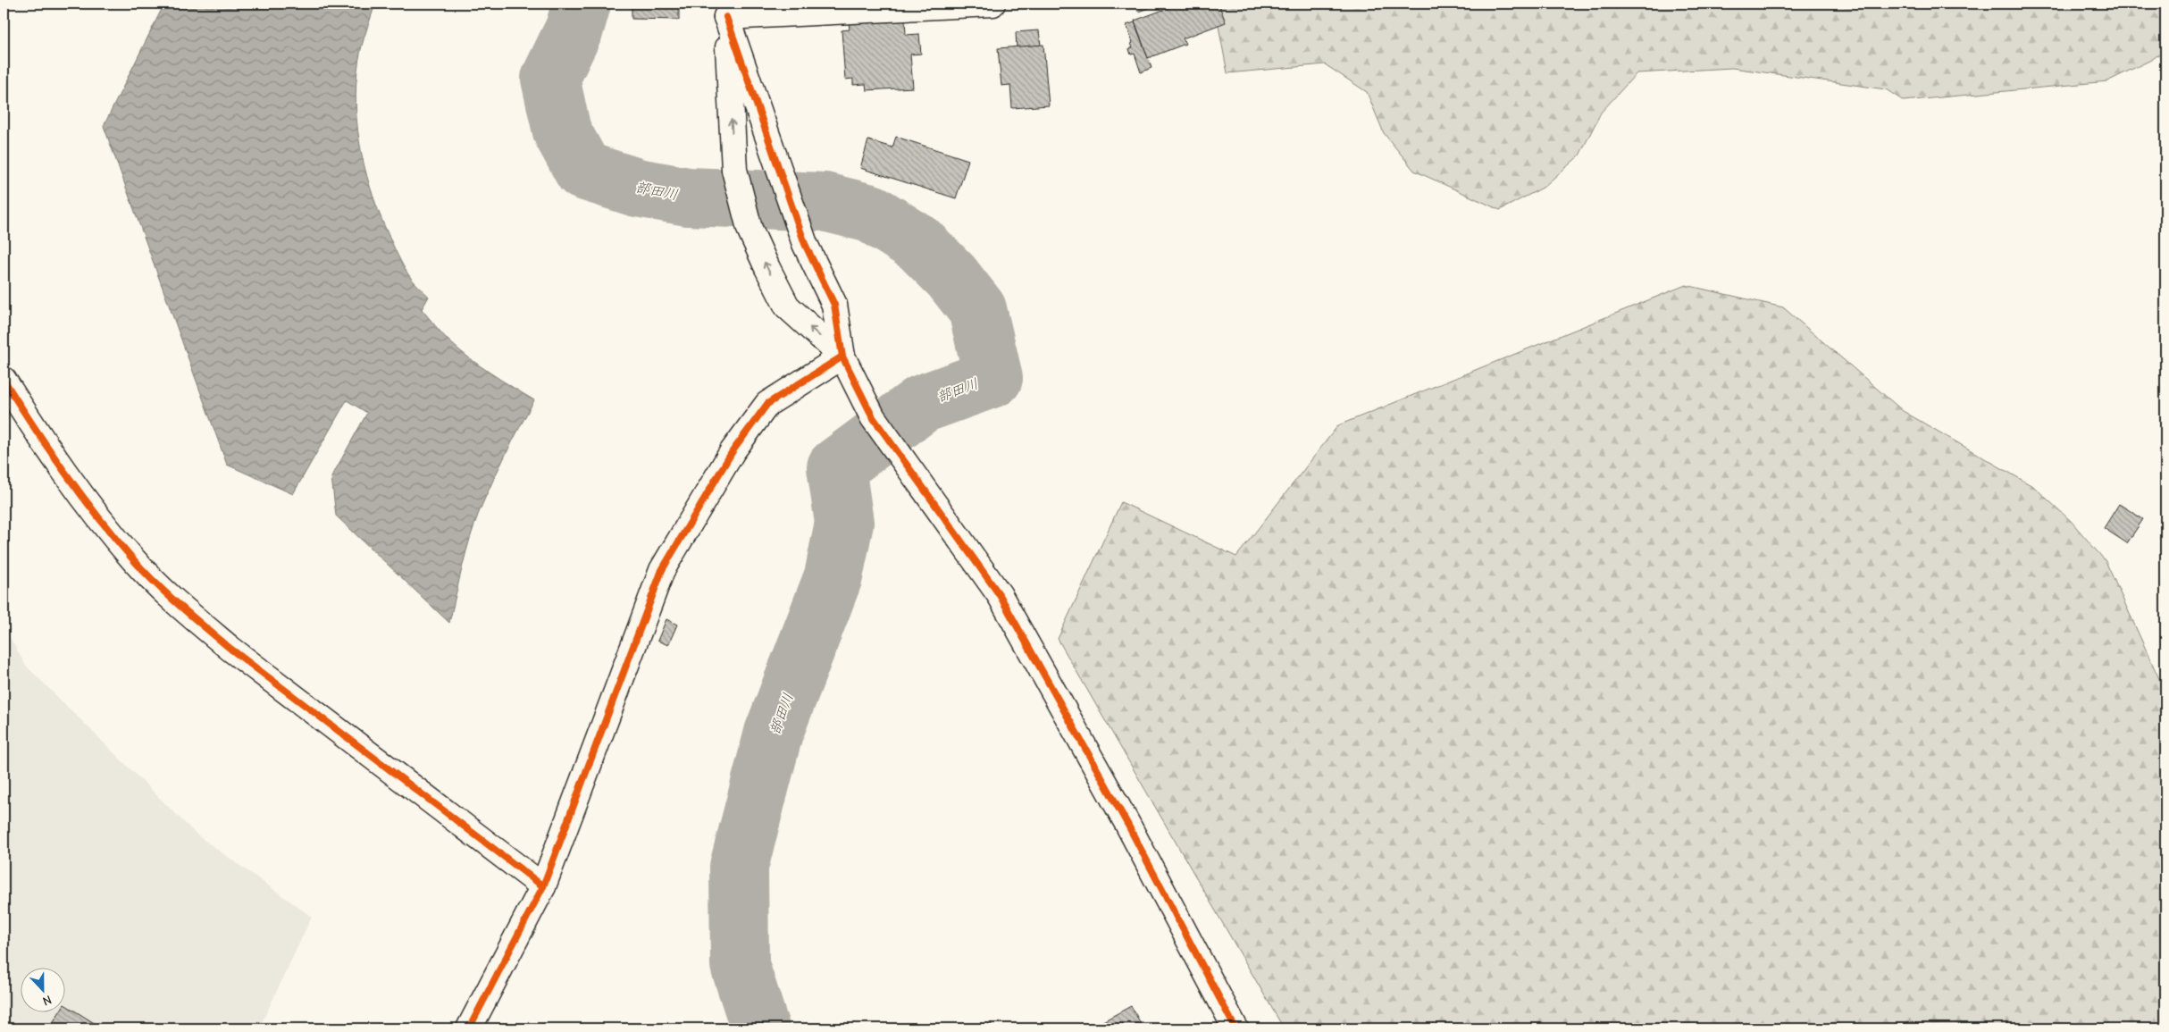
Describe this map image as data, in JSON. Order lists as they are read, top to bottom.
{
  "water": ["部田川"],
  "north": "bottom"
}
